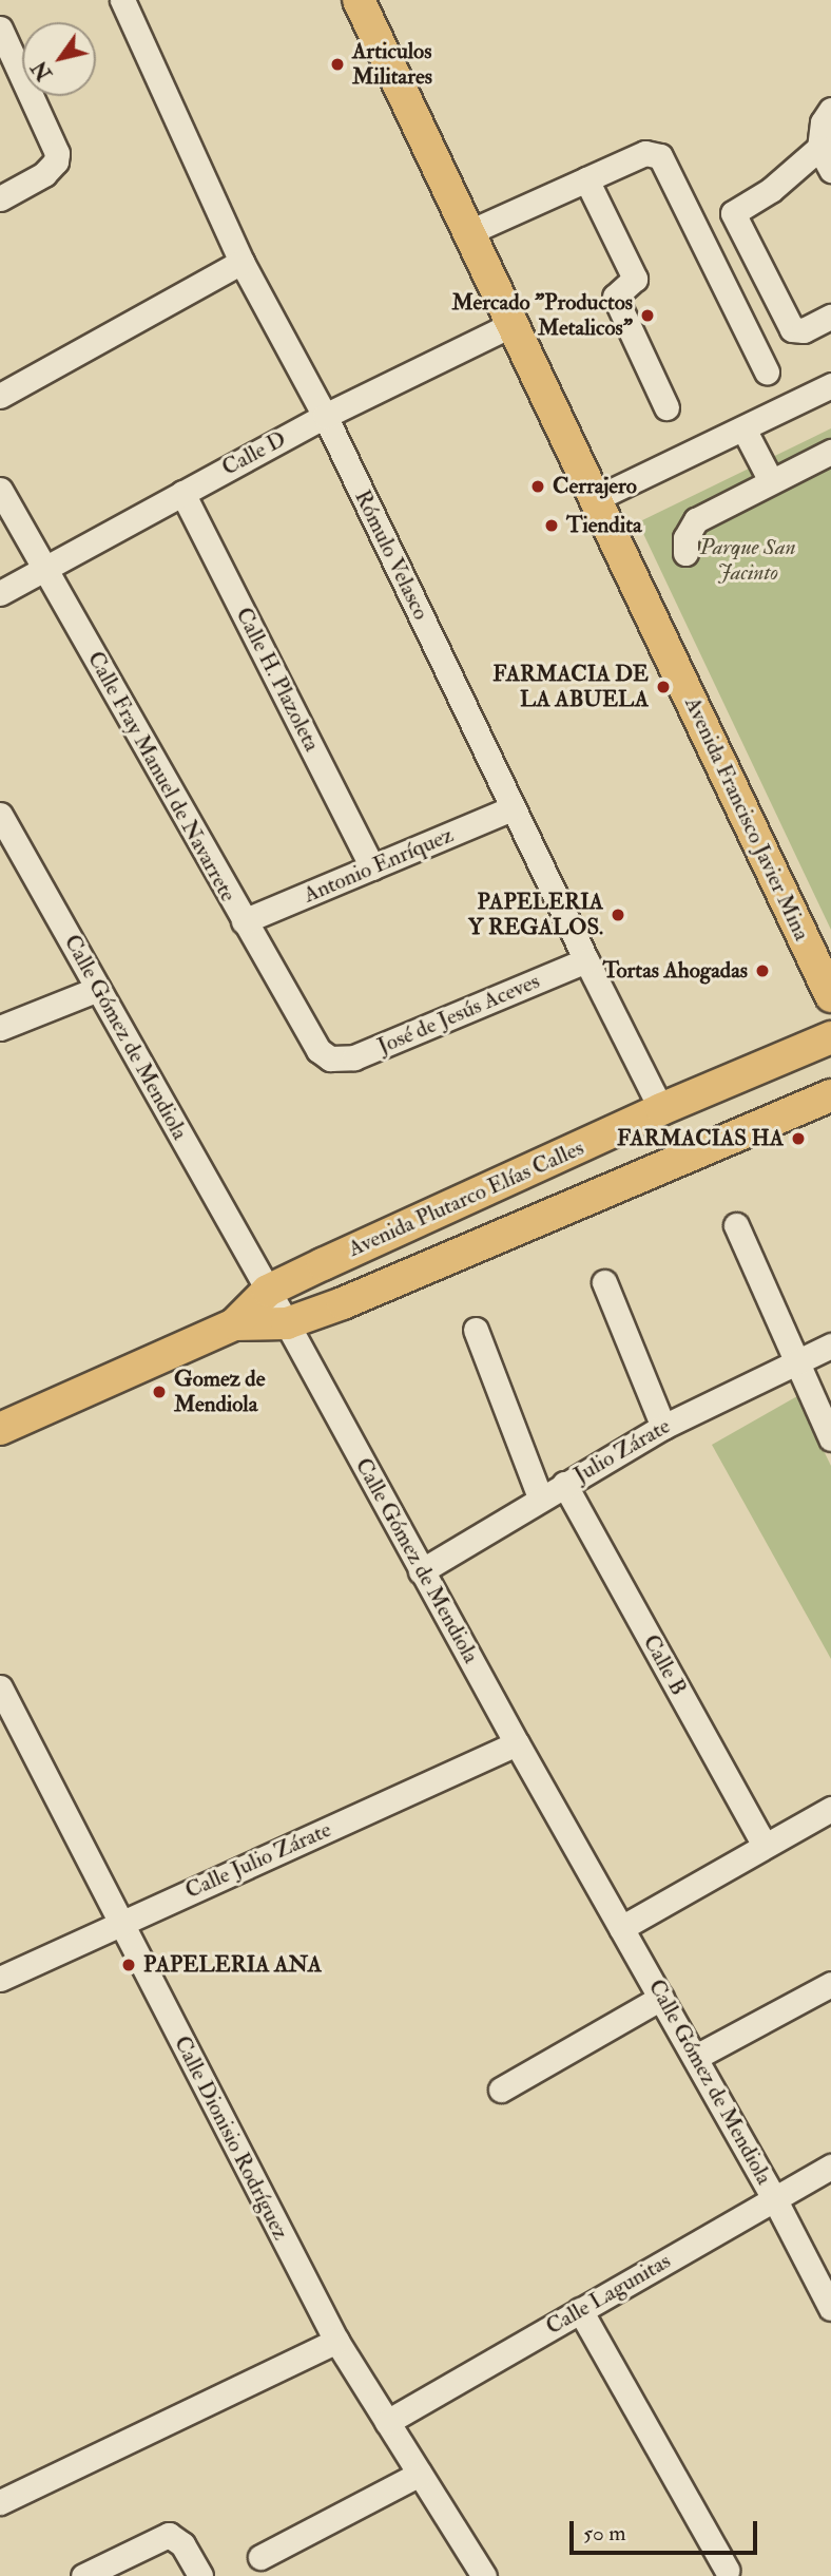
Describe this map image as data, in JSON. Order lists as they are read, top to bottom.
{
  "streets": {
    "main road": ["Avenida Francisco Javier Mina", "Avenida Plutarco Elías Calles"],
    "street": [
      "Calle D",
      "Rómulo Velasco",
      "Calle H. Plazoleta",
      "Calle Fray Manuel de Navarrete",
      "Antonio Enríquez",
      "José de Jesús Aceves",
      "Calle Gómez de Mendiola",
      "Julio Zárate",
      "Calle B",
      "Calle Julio Zárate",
      "Calle Dionisio Rodríguez",
      "Calle Lagunitas"
    ]
  },
  "crossings": [
    ["Calle D", "Rómulo Velasco"],
    ["Calle D", "Calle H. Plazoleta"],
    ["Calle D", "Calle Fray Manuel de Navarrete"],
    ["Calle D", "Avenida Francisco Javier Mina"],
    ["Rómulo Velasco", "Antonio Enríquez"],
    ["Rómulo Velasco", "José de Jesús Aceves"],
    ["Rómulo Velasco", "Avenida Plutarco Elías Calles"],
    ["Calle H. Plazoleta", "Antonio Enríquez"],
    ["Calle Fray Manuel de Navarrete", "Antonio Enríquez"],
    ["Calle Fray Manuel de Navarrete", "José de Jesús Aceves"],
    ["Calle Gómez de Mendiola", "Avenida Plutarco Elías Calles"],
    ["Calle Gómez de Mendiola", "Julio Zárate"],
    ["Calle Gómez de Mendiola", "Calle Julio Zárate"],
    ["Calle Gómez de Mendiola", "Calle Lagunitas"],
    ["Julio Zárate", "Calle B"],
    ["Calle Julio Zárate", "Calle Dionisio Rodríguez"],
    ["Calle Dionisio Rodríguez", "Calle Lagunitas"]
  ],
  "parks": ["Parque San Jacinto"],
  "places": [
    "Articulos Militares",
    "Mercado \"Productos Metalicos\"",
    "Cerrajero",
    "Tiendita",
    "FARMACIA DE LA ABUELA",
    "PAPELERIA Y REGALOS.",
    "Tortas Ahogadas",
    "FARMACIAS HA",
    "Gomez de Mendiola",
    "PAPELERIA ANA"
  ],
  "scale_bar": "50 m",
  "north": "bottom left"
}
